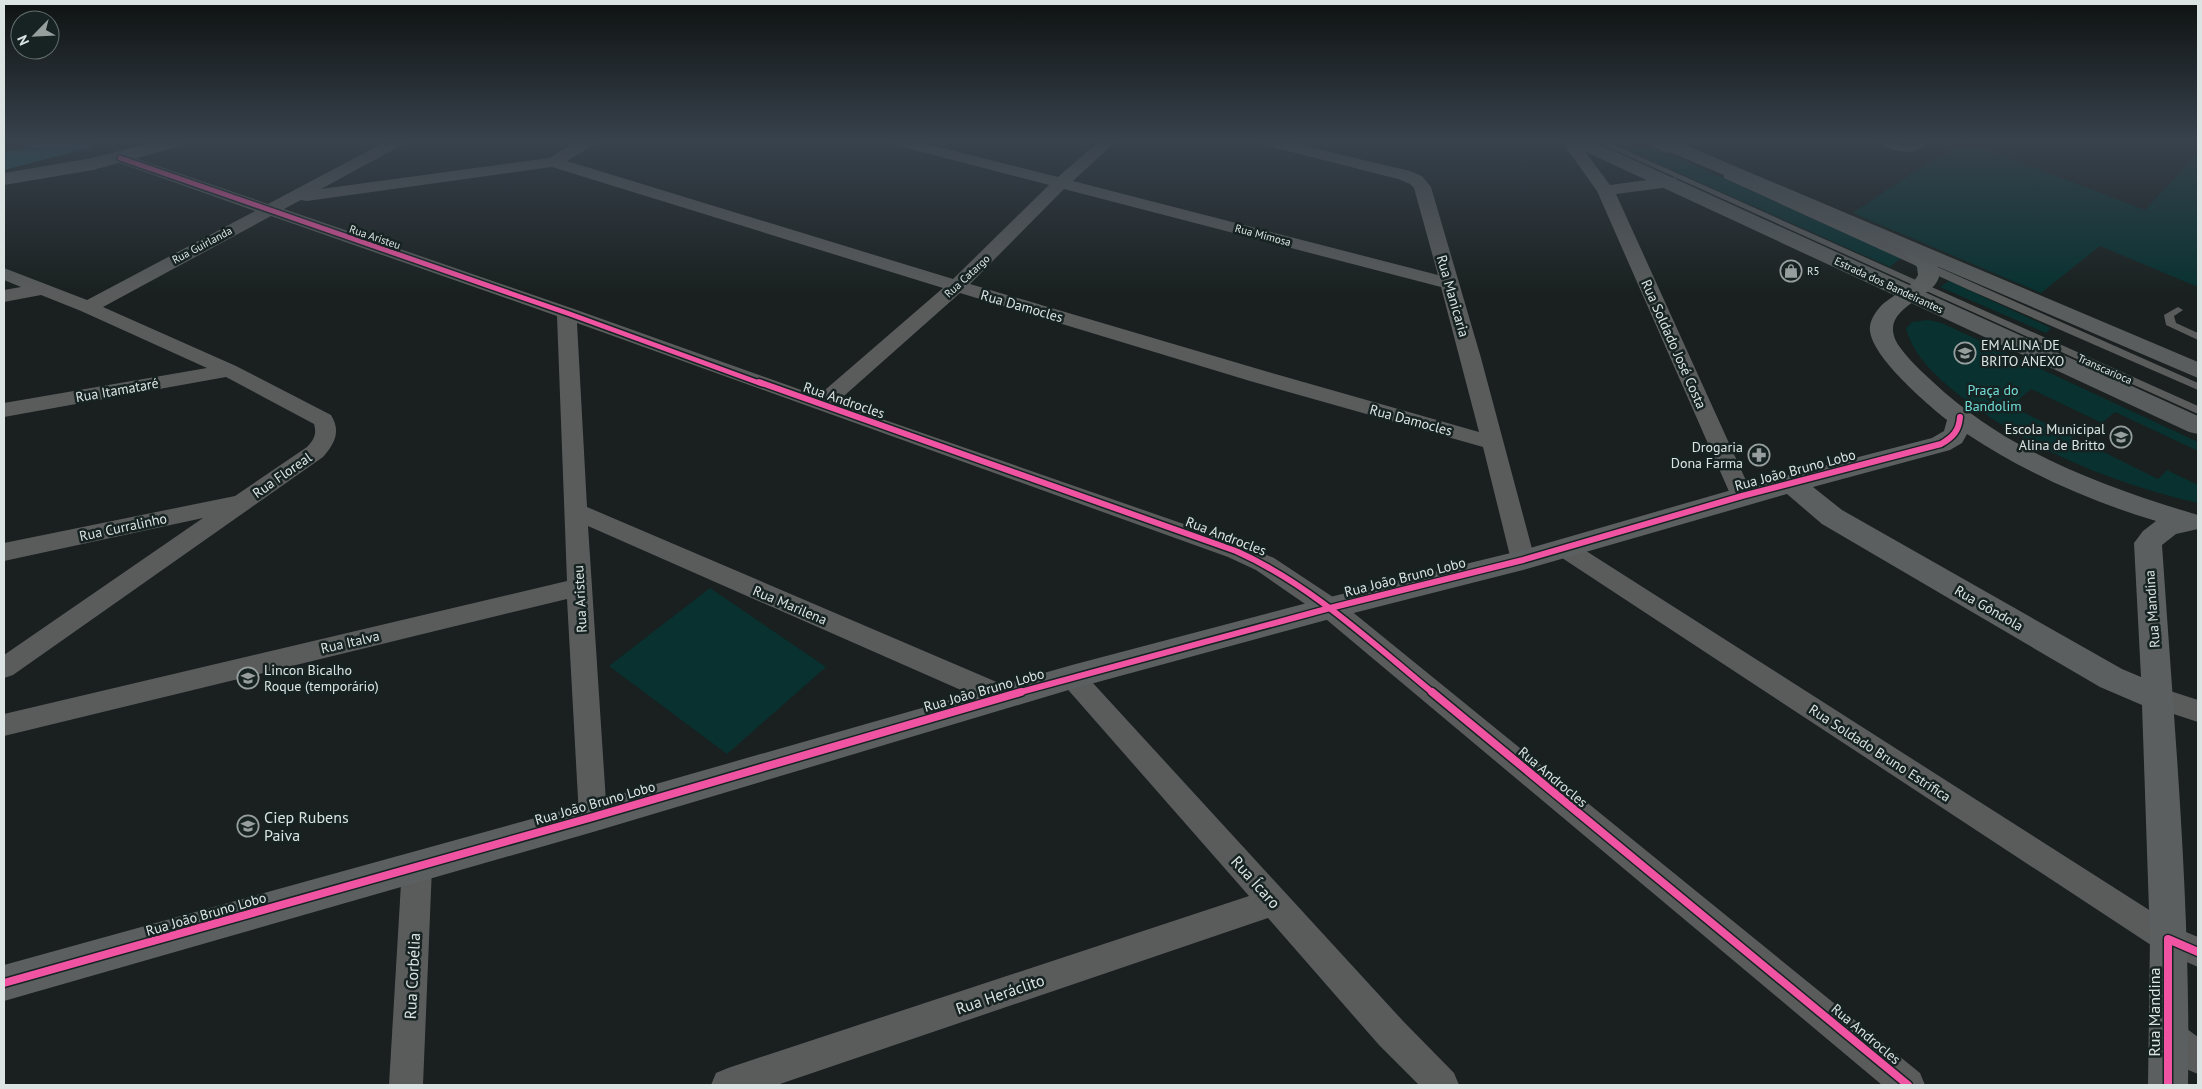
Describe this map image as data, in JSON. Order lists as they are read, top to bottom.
{
  "streets": {
    "main road": ["Estrada dos Bandeirantes"],
    "street": [
      "Rua Mimosa",
      "Rua Aristeu",
      "Rua Guirlanda",
      "Rua Catargo",
      "Rua Manicaria",
      "Rua Damocles",
      "Rua Soldado José Costa",
      "Rua Itamataré",
      "Rua Androcles",
      "Rua João Bruno Lobo",
      "Rua Floreal",
      "Rua Curralinho",
      "Rua Marilena",
      "Rua Gôndola",
      "Rua Mandina",
      "Rua Italva",
      "Rua Soldado Bruno Estrífica",
      "Rua Ícaro",
      "Rua Corbélia",
      "Rua Heráclito"
    ],
    "lane": ["Transcarioca"]
  },
  "crossings": [
    ["Rua Mimosa", "Rua Manicaria"],
    ["Rua Aristeu", "Rua Guirlanda"],
    ["Rua Aristeu", "Rua Androcles"],
    ["Rua Aristeu", "Rua João Bruno Lobo"],
    ["Rua Aristeu", "Rua Marilena"],
    ["Rua Aristeu", "Rua Italva"],
    ["Rua Guirlanda", "Rua Floreal"],
    ["Rua Catargo", "Rua Damocles"],
    ["Rua Catargo", "Rua Androcles"],
    ["Estrada dos Bandeirantes", "Transcarioca"],
    ["Rua Manicaria", "Rua Damocles"],
    ["Rua Manicaria", "Rua João Bruno Lobo"],
    ["Rua Soldado José Costa", "Rua João Bruno Lobo"],
    ["Rua Itamataré", "Rua Floreal"],
    ["Rua Androcles", "Rua João Bruno Lobo"],
    ["Rua João Bruno Lobo", "Rua Marilena"],
    ["Rua João Bruno Lobo", "Rua Gôndola"],
    ["Rua João Bruno Lobo", "Rua Soldado Bruno Estrífica"],
    ["Rua João Bruno Lobo", "Rua Ícaro"],
    ["Rua João Bruno Lobo", "Rua Corbélia"],
    ["Rua Floreal", "Rua Curralinho"],
    ["Rua Gôndola", "Rua Mandina"],
    ["Rua Mandina", "Rua Soldado Bruno Estrífica"],
    ["Rua Ícaro", "Rua Heráclito"]
  ],
  "parks": ["Praça do Bandolim"],
  "places": {
    "shop": ["R5"],
    "school or university": [
      "EM ALINA DE BRITO ANEXO",
      "Escola Municipal Alina de Britto",
      "Lincon Bicalho Roque (temporário)",
      "Ciep Rubens Paiva"
    ],
    "pharmacy": ["Drogaria Dona Farma"]
  },
  "north": "bottom left"
}
